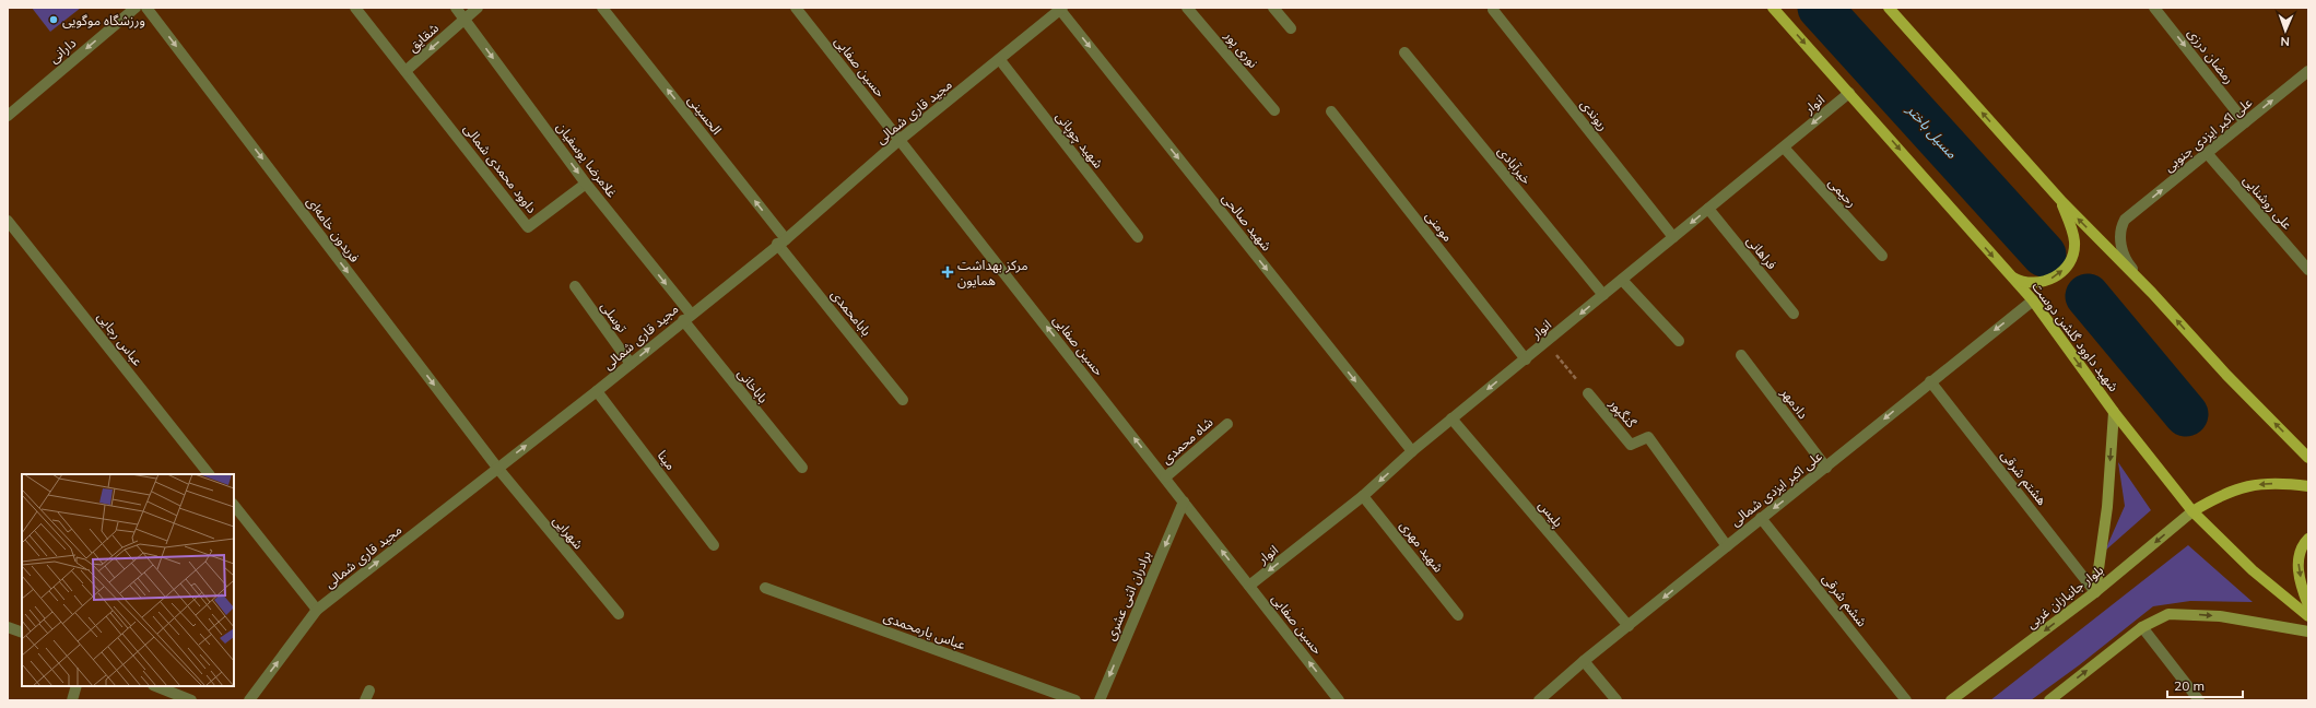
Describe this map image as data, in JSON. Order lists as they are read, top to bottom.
{
  "streets": {
    "main road": ["شهید داوود گلشن دوست", "بلوار جانبازان غربی"],
    "street": [
      "شقایق",
      "نوری پور",
      "دارانی",
      "رمضان درزی",
      "حسین صفایی",
      "انوار",
      "مجید قاری شمالی",
      "الحسینی",
      "ریوندی",
      "علی اکبر ایزدی جنوبی",
      "شهید چوپانی",
      "غلامرضا یوسفیان",
      "خیرآبادی",
      "داوود محمدی شمالی",
      "رحیمی",
      "علی روشنایی",
      "شهید صالحی",
      "مومنی",
      "فریدون خامه‌ای",
      "فراهانی",
      "بابامحمدی",
      "توسلی",
      "عباس رجایی",
      "باباخانی",
      "دادمهر",
      "گنگپور",
      "شاه محمدی",
      "مینا",
      "هشتم شرقی",
      "علی اکبر ایزدی شمالی",
      "پلیس",
      "شهرایی",
      "شهید مهری",
      "برادران اثنی عشری",
      "ششم شرقی",
      "عباس یارمحمدی"
    ]
  },
  "crossings": [
    ["شقایق", "غلامرضا یوسفیان"],
    ["شقایق", "داوود محمدی شمالی"],
    ["رمضان درزی", "علی اکبر ایزدی جنوبی"],
    ["حسین صفایی", "انوار"],
    ["حسین صفایی", "مجید قاری شمالی"],
    ["حسین صفایی", "شاه محمدی"],
    ["حسین صفایی", "برادران اثنی عشری"],
    ["انوار", "ریوندی"],
    ["انوار", "خیرآبادی"],
    ["انوار", "رحیمی"],
    ["انوار", "شهید صالحی"],
    ["انوار", "مومنی"],
    ["انوار", "فراهانی"],
    ["انوار", "شهید داوود گلشن دوست"],
    ["انوار", "پلیس"],
    ["انوار", "شهید مهری"],
    ["مجید قاری شمالی", "الحسینی"],
    ["مجید قاری شمالی", "شهید چوپانی"],
    ["مجید قاری شمالی", "غلامرضا یوسفیان"],
    ["مجید قاری شمالی", "شهید صالحی"],
    ["مجید قاری شمالی", "فریدون خامه‌ای"],
    ["مجید قاری شمالی", "بابامحمدی"],
    ["مجید قاری شمالی", "توسلی"],
    ["مجید قاری شمالی", "باباخانی"],
    ["مجید قاری شمالی", "مینا"],
    ["مجید قاری شمالی", "شهرایی"],
    ["الحسینی", "بابامحمدی"],
    ["علی اکبر ایزدی جنوبی", "علی روشنایی"],
    ["غلامرضا یوسفیان", "داوود محمدی شمالی"],
    ["غلامرضا یوسفیان", "باباخانی"],
    ["فریدون خامه‌ای", "شهرایی"],
    ["شهید داوود گلشن دوست", "علی اکبر ایزدی شمالی"],
    ["شهید داوود گلشن دوست", "بلوار جانبازان غربی"],
    ["دادمهر", "علی اکبر ایزدی شمالی"],
    ["گنگپور", "علی اکبر ایزدی شمالی"],
    ["هشتم شرقی", "علی اکبر ایزدی شمالی"],
    ["هشتم شرقی", "بلوار جانبازان غربی"],
    ["علی اکبر ایزدی شمالی", "پلیس"],
    ["علی اکبر ایزدی شمالی", "ششم شرقی"]
  ],
  "one_way": [
    "شقایق",
    "دارانی",
    "رمضان درزی",
    "حسین صفایی",
    "انوار",
    "مجید قاری شمالی",
    "الحسینی",
    "علی اکبر ایزدی جنوبی",
    "غلامرضا یوسفیان",
    "شهید صالحی",
    "فریدون خامه‌ای",
    "علی اکبر ایزدی شمالی",
    "برادران اثنی عشری"
  ],
  "water": ["مسیل باختر"],
  "places": {
    "other": ["ورزشگاه موگویی"],
    "health": ["مرکز بهداشت همایون"]
  },
  "scale_bar": "20 m",
  "north": "bottom"
}
